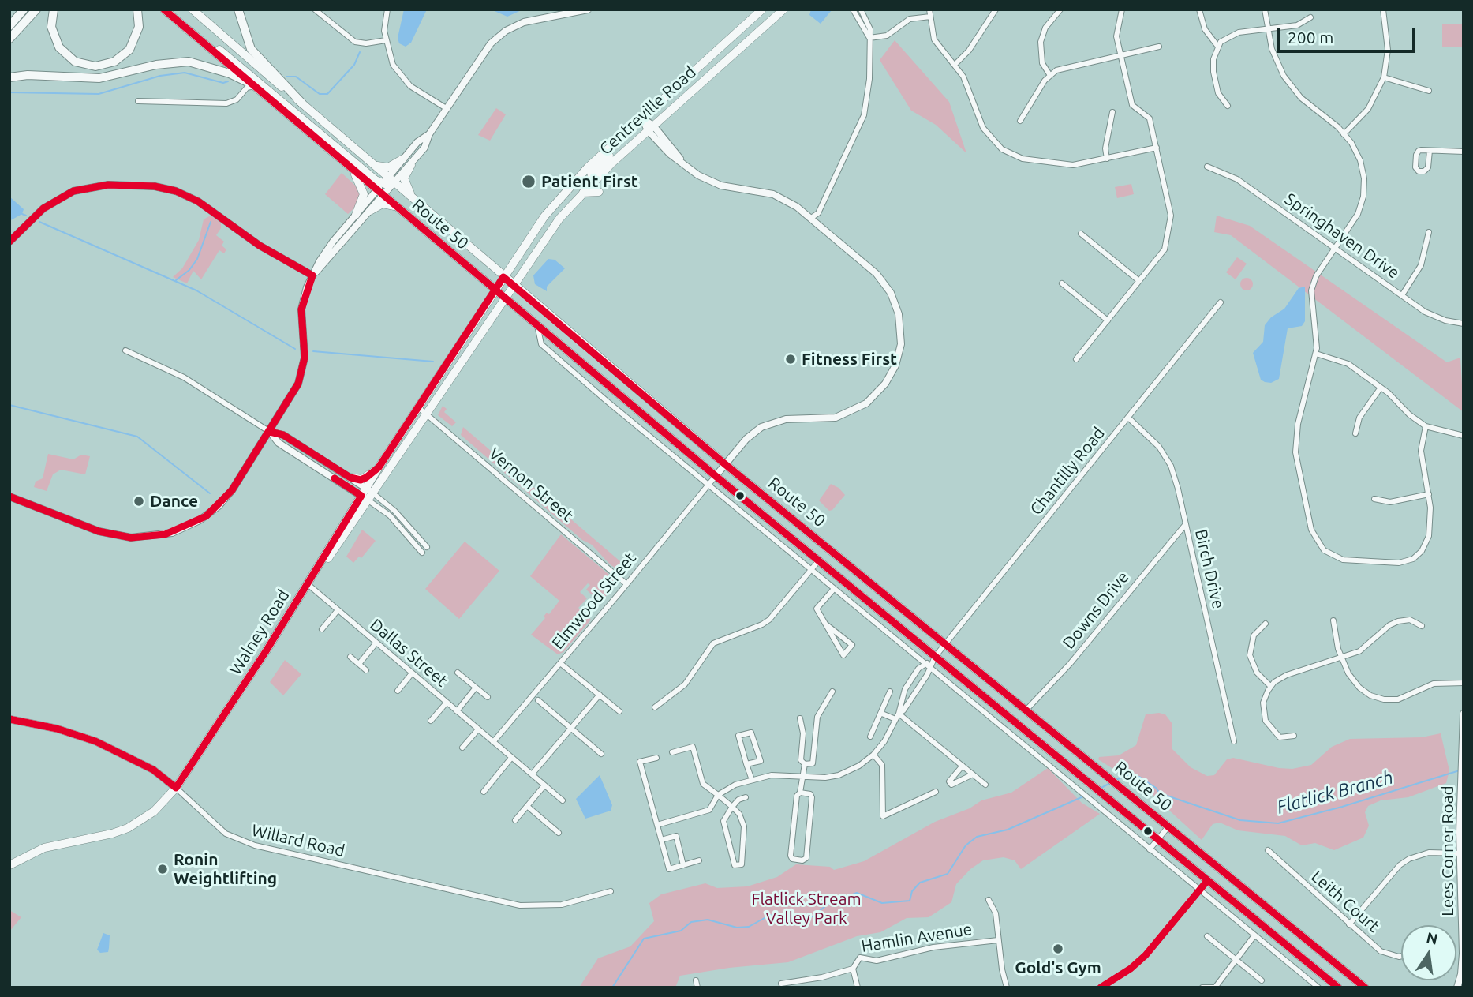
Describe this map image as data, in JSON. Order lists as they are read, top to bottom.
{
  "streets": {
    "main road": [
      "Centreville Road",
      "Route 50",
      "Walney Road",
      "Willard Road"
    ],
    "street": [
      "Springhaven Drive",
      "Chantilly Road",
      "Vernon Street",
      "Birch Drive",
      "Elmwood Street",
      "Downs Drive",
      "Dallas Street",
      "Lees Corner Road",
      "Leith Court",
      "Hamlin Avenue"
    ]
  },
  "crossings": [
    ["Centreville Road", "Route 50"],
    ["Centreville Road", "Walney Road"],
    ["Route 50", "Chantilly Road"],
    ["Route 50", "Elmwood Street"],
    ["Route 50", "Downs Drive"],
    ["Route 50", "Walney Road"],
    ["Chantilly Road", "Birch Drive"],
    ["Vernon Street", "Elmwood Street"],
    ["Vernon Street", "Walney Road"],
    ["Birch Drive", "Downs Drive"],
    ["Elmwood Street", "Dallas Street"],
    ["Walney Road", "Dallas Street"],
    ["Walney Road", "Willard Road"]
  ],
  "water": ["Flatlick Branch"],
  "parks": ["Flatlick Stream Valley Park"],
  "places": [
    "Patient First",
    "Fitness First",
    "Dance",
    "Ronin Weightlifting",
    "Gold's Gym"
  ],
  "scale_bar": "200 m",
  "north": "top"
}
